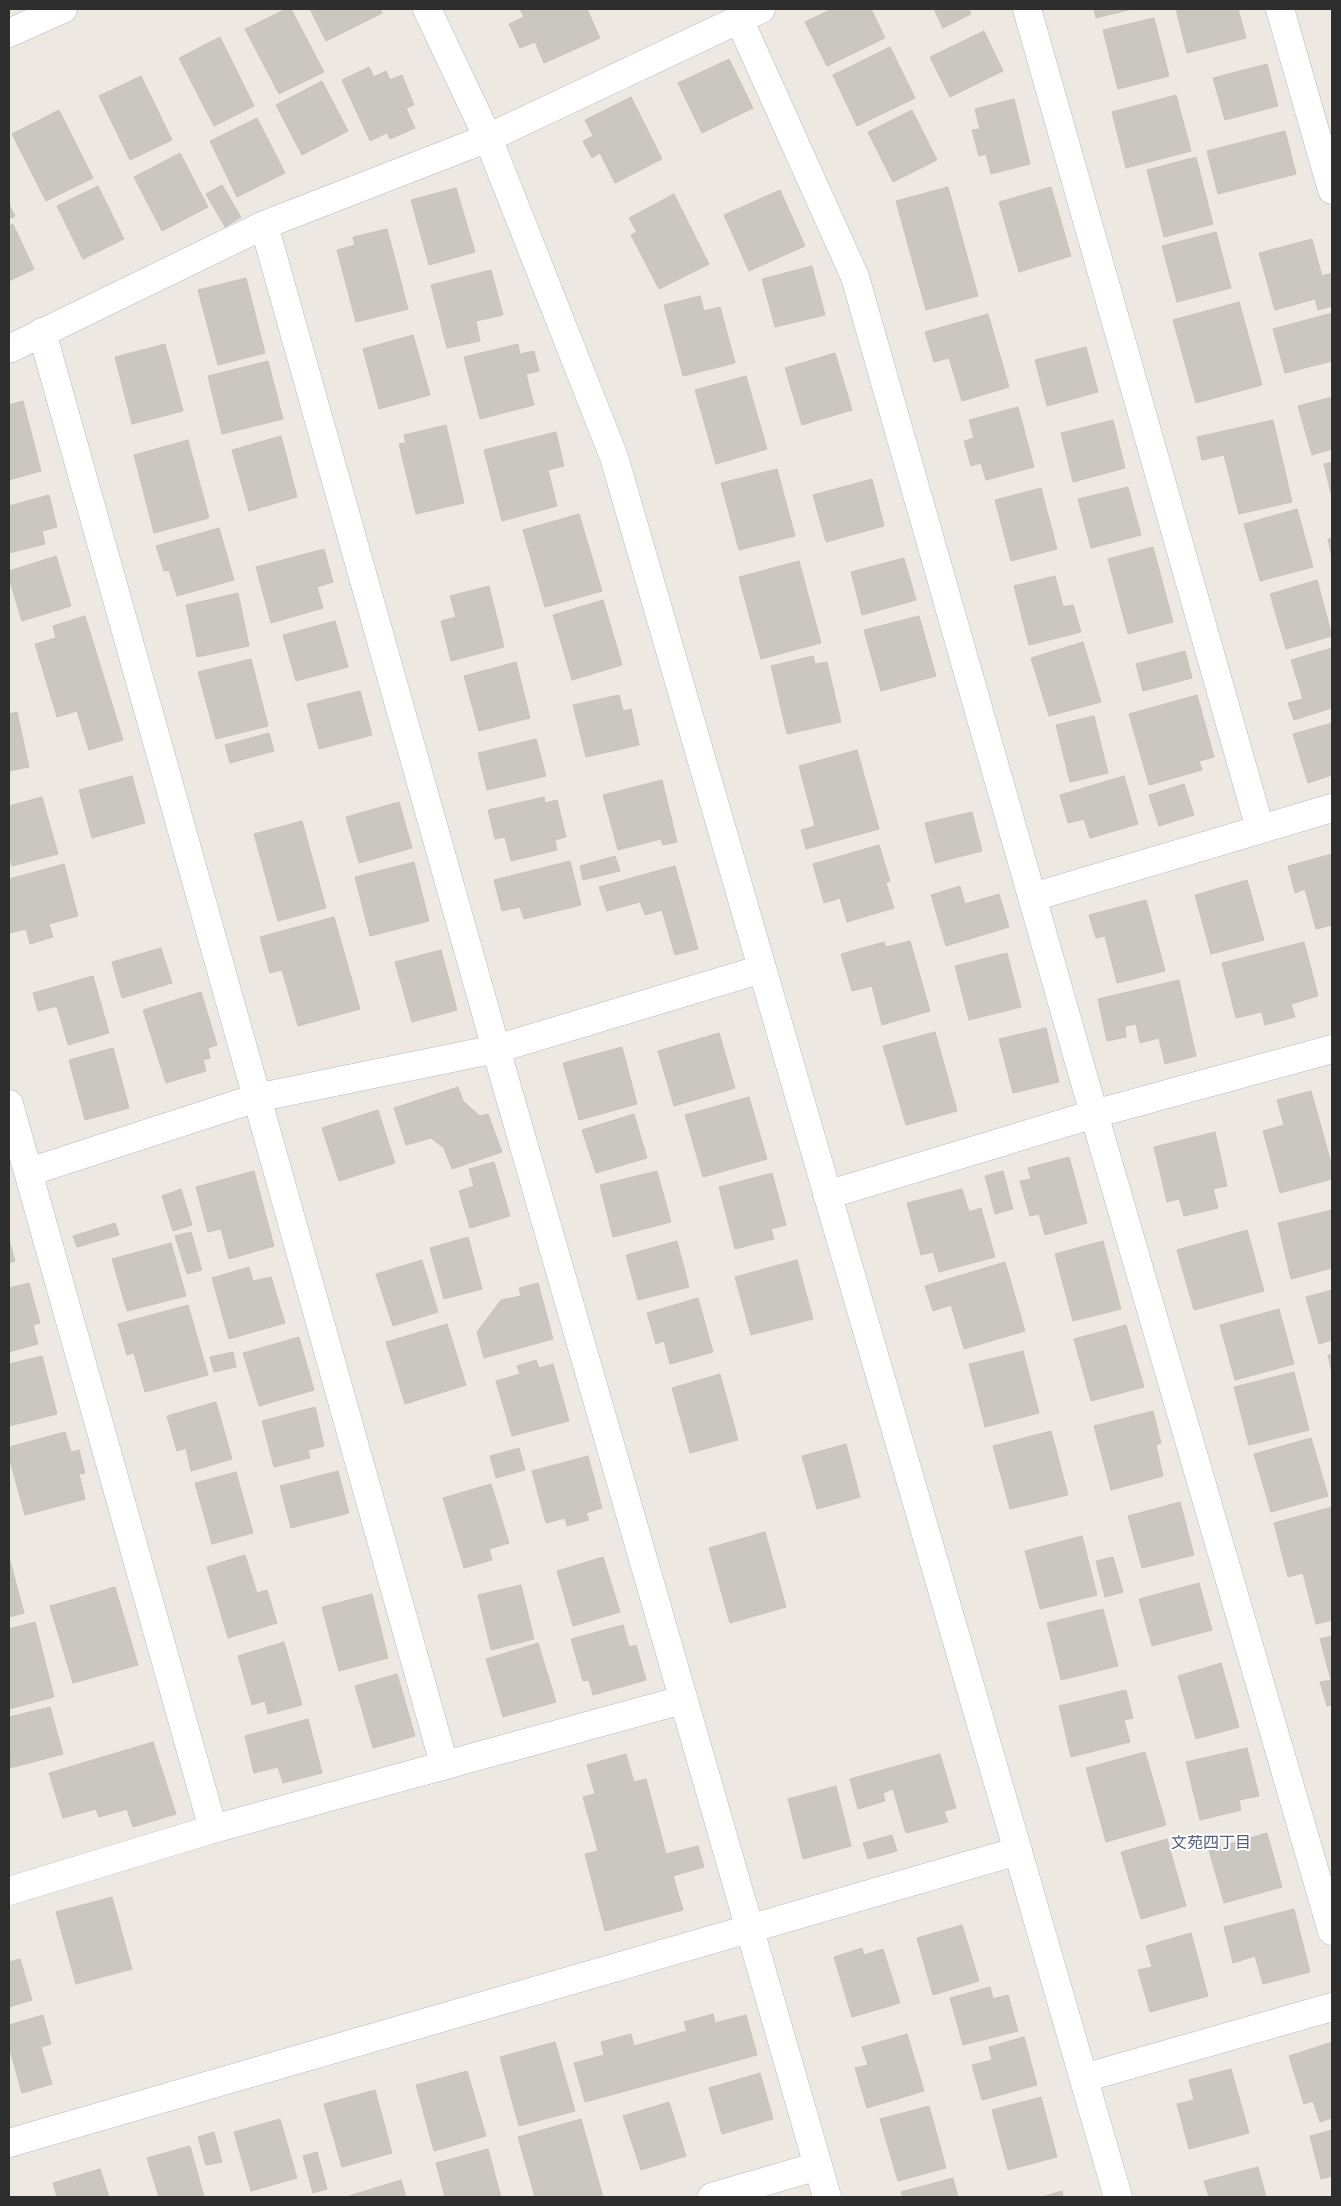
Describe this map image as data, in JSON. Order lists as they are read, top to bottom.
{
  "districts": ["文苑四丁目"]
}
